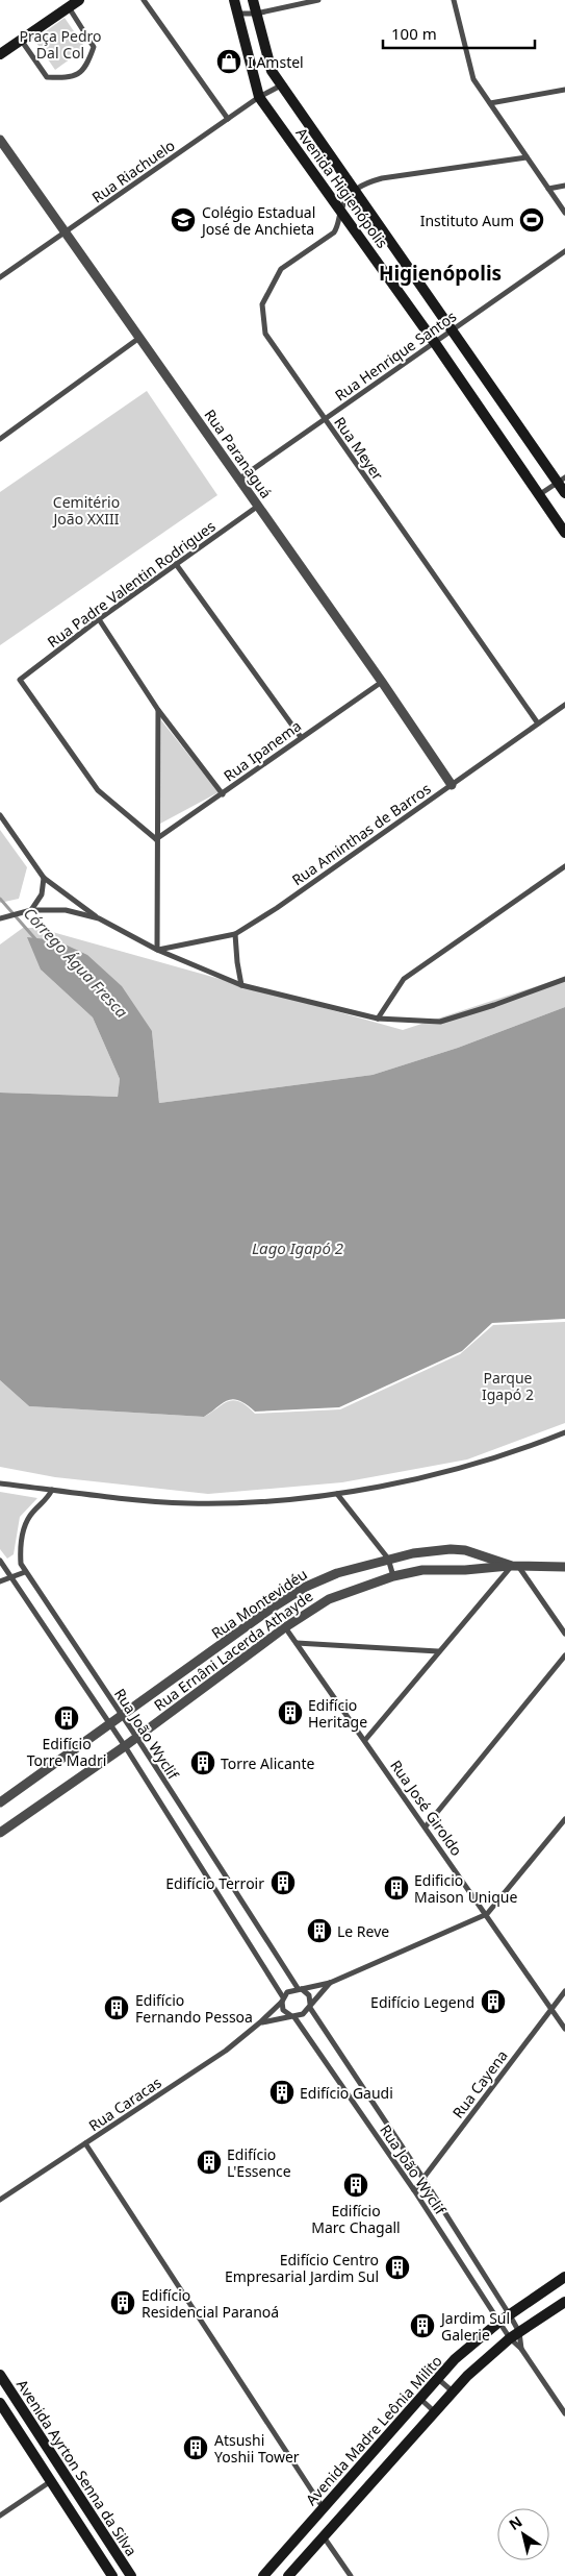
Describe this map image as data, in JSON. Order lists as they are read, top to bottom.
{
  "streets": {
    "main road": ["Avenida Higienópolis", "Avenida Madre Leônia Milito", "Avenida Ayrton Senna da Silva"],
    "street": [
      "Rua Riachuelo",
      "Rua Henrique Santos",
      "Rua Meyer",
      "Rua Paranaguá",
      "Rua Padre Valentin Rodrigues",
      "Rua Ipanema",
      "Rua Aminthas de Barros",
      "Rua Montevidéu",
      "Rua Ernâni Lacerda Athayde",
      "Rua João Wyclif",
      "Rua José Giroldo",
      "Rua Cayena",
      "Rua Caracas"
    ]
  },
  "crossings": [
    ["Rua Riachuelo", "Avenida Higienópolis"],
    ["Rua Riachuelo", "Rua Paranaguá"],
    ["Avenida Higienópolis", "Rua Henrique Santos"],
    ["Avenida Higienópolis", "Rua Meyer"],
    ["Rua Henrique Santos", "Rua Meyer"],
    ["Rua Henrique Santos", "Rua Paranaguá"],
    ["Rua Meyer", "Rua Aminthas de Barros"],
    ["Rua Paranaguá", "Rua Padre Valentin Rodrigues"],
    ["Rua Paranaguá", "Rua Ipanema"],
    ["Rua Paranaguá", "Rua Aminthas de Barros"],
    ["Rua Padre Valentin Rodrigues", "Rua Ipanema"],
    ["Rua Montevidéu", "Rua Ernâni Lacerda Athayde"],
    ["Rua Montevidéu", "Rua João Wyclif"],
    ["Rua Ernâni Lacerda Athayde", "Rua João Wyclif"],
    ["Rua Ernâni Lacerda Athayde", "Rua José Giroldo"],
    ["Rua João Wyclif", "Rua Cayena"],
    ["Rua João Wyclif", "Rua Caracas"],
    ["Rua João Wyclif", "Avenida Madre Leônia Milito"],
    ["Rua José Giroldo", "Rua Cayena"],
    ["Rua José Giroldo", "Rua Caracas"]
  ],
  "districts": ["Higienópolis"],
  "water": ["Córrego Água Fresca", "Lago Igapó 2"],
  "parks": ["Praça Pedro Dal Col", "Cemitério João XXIII", "Parque Igapó 2"],
  "places": {
    "shop": ["I Amstel"],
    "school or university": ["Colégio Estadual José de Anchieta"],
    "sports": ["Instituto Aum"],
    "building": [
      "Edifício Heritage",
      "Edifício Torre Madri",
      "Torre Alicante",
      "Edifício Terroir",
      "Edificio Maison Unique",
      "Le Reve",
      "Edifício Legend",
      "Edifício Fernando Pessoa",
      "Edifício Gaudi",
      "Edifício L'Essence",
      "Edifício Marc Chagall",
      "Edifício Centro Empresarial Jardim Sul",
      "Edifício Residencial Paranoá",
      "Jardim Sul Galerie",
      "Atsushi Yoshii Tower"
    ]
  },
  "scale_bar": "100 m",
  "north": "top left"
}
